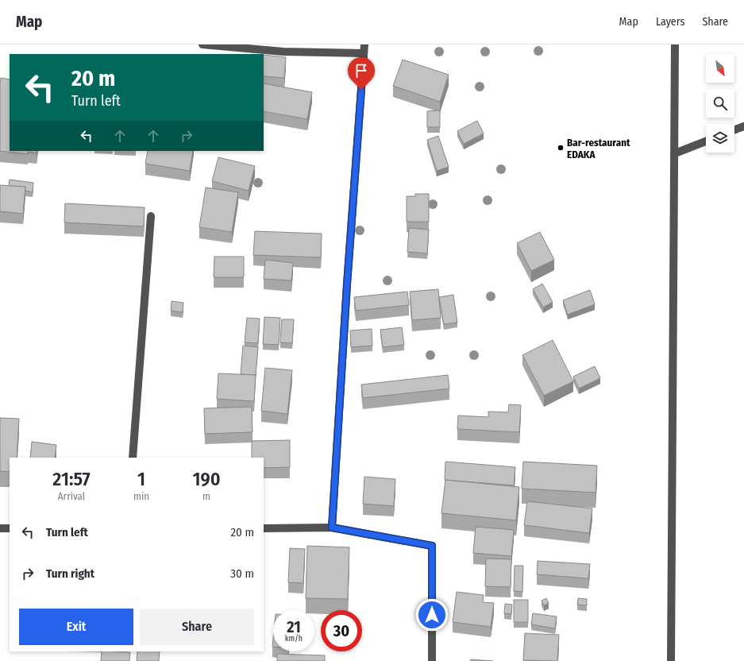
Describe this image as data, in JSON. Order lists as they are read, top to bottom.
{
  "places": ["Bar-restaurant EDAKA"],
  "north": "bottom right",
  "page": {
    "header": "Map",
    "nav": ["Map", "Layers", "Share"],
    "turn": ["20 m", "Turn left"],
    "eta": [
      "21:57",
      "Arrival",
      "1",
      "min",
      "190",
      "m"
    ],
    "list": [
      {
        "name": "Turn left",
        "value": "20 m"
      },
      {
        "name": "Turn right",
        "value": "30 m"
      }
    ],
    "buttons": ["Exit", "Share"],
    "speed": "21 km/h",
    "limit": "30"
  }
}
